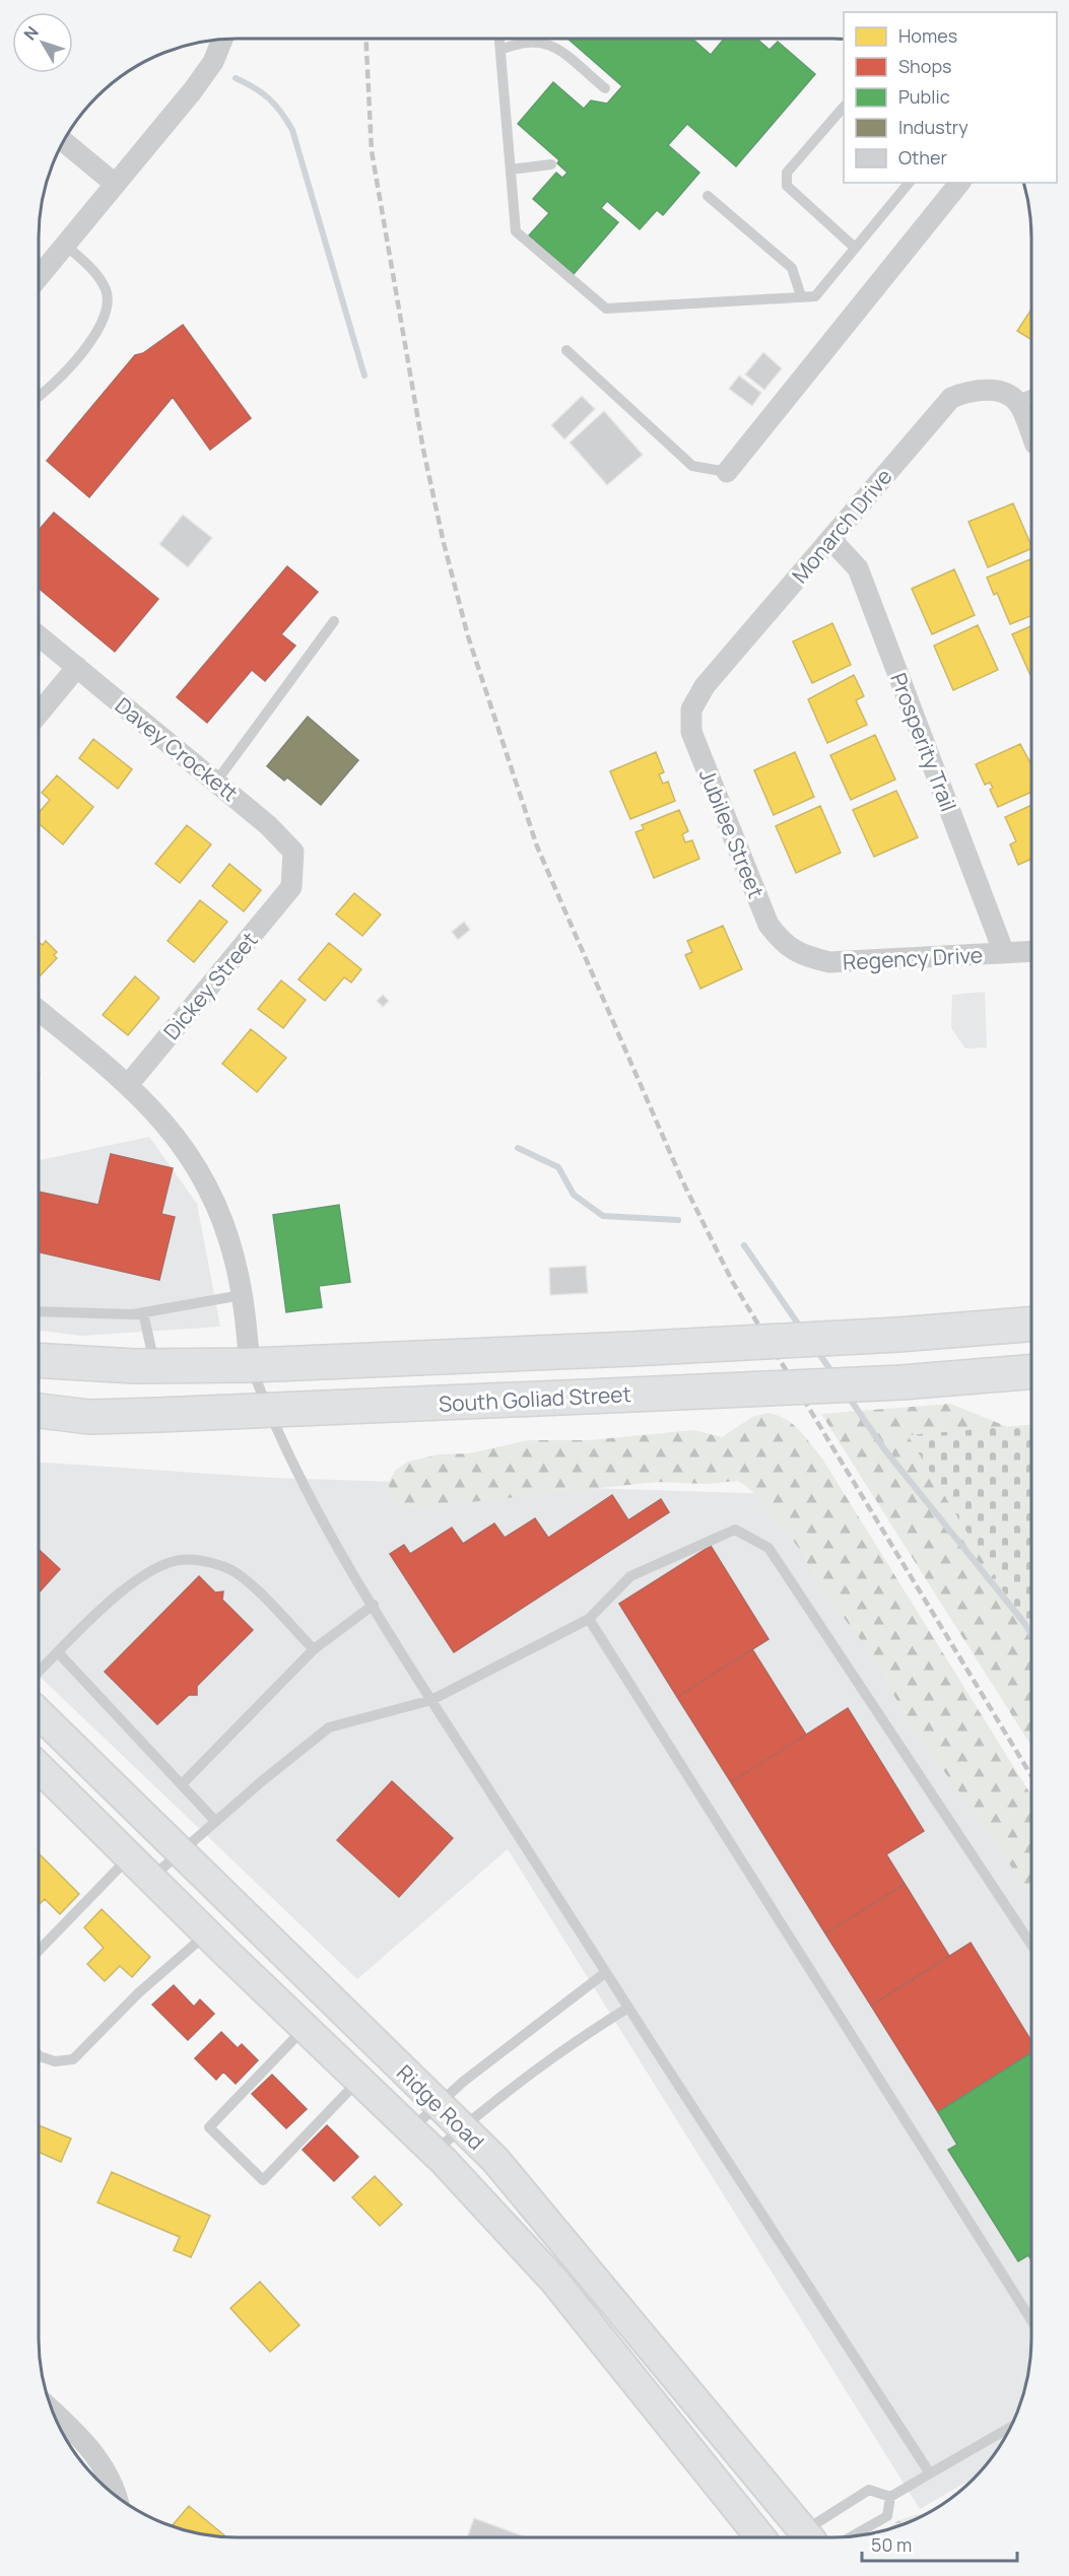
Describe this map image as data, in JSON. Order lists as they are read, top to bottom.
{
  "streets": {
    "main road": ["South Goliad Street", "Ridge Road"],
    "street": [
      "Monarch Drive",
      "Prosperity Trail",
      "Davey Crockett",
      "Jubilee Street",
      "Regency Drive",
      "Dickey Street"
    ]
  },
  "crossings": [
    ["Monarch Drive", "Prosperity Trail"],
    ["Monarch Drive", "Jubilee Street"],
    ["Prosperity Trail", "Regency Drive"],
    ["Davey Crockett", "Dickey Street"],
    ["Jubilee Street", "Regency Drive"]
  ],
  "legend": [
    "Homes",
    "Shops",
    "Public",
    "Industry",
    "Other"
  ],
  "scale_bar": "50 m",
  "north": "top left"
}
